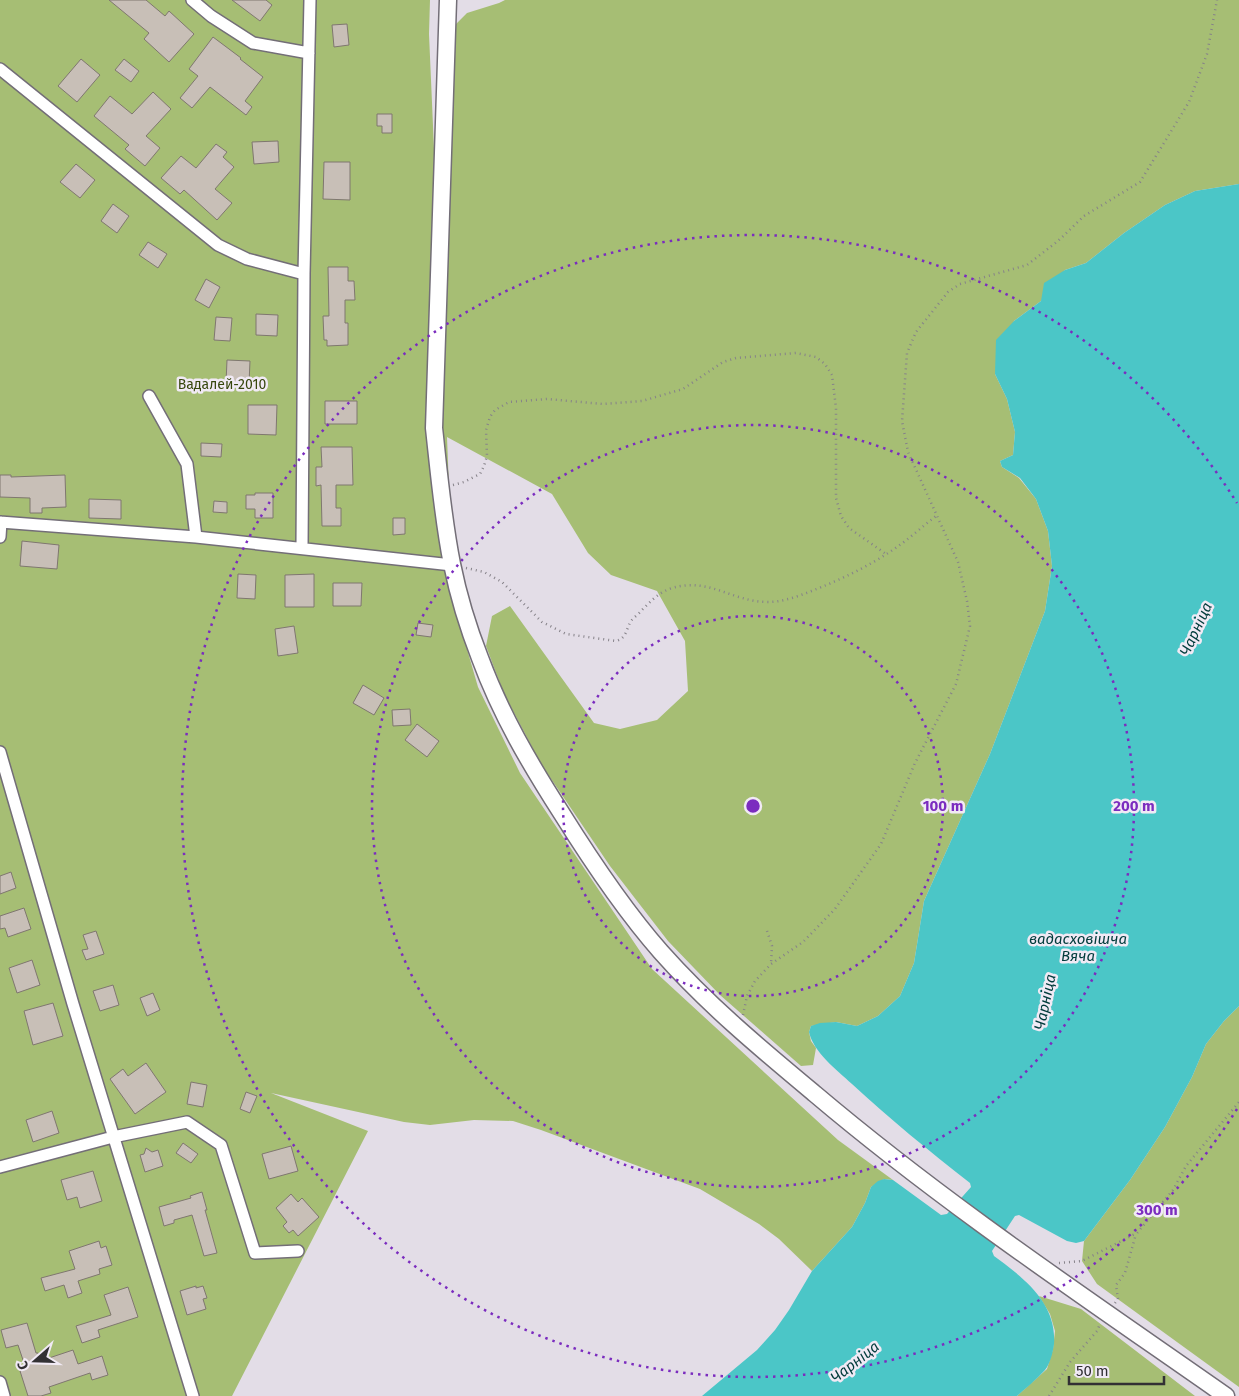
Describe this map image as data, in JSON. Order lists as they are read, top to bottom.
{
  "water": ["Чарніца", "вадасховішча Вяча"],
  "parks": ["Вадалей-2010"],
  "scale_bar": "50 m",
  "north": "left",
  "rings": ["100 m", "200 m", "300 m"]
}
